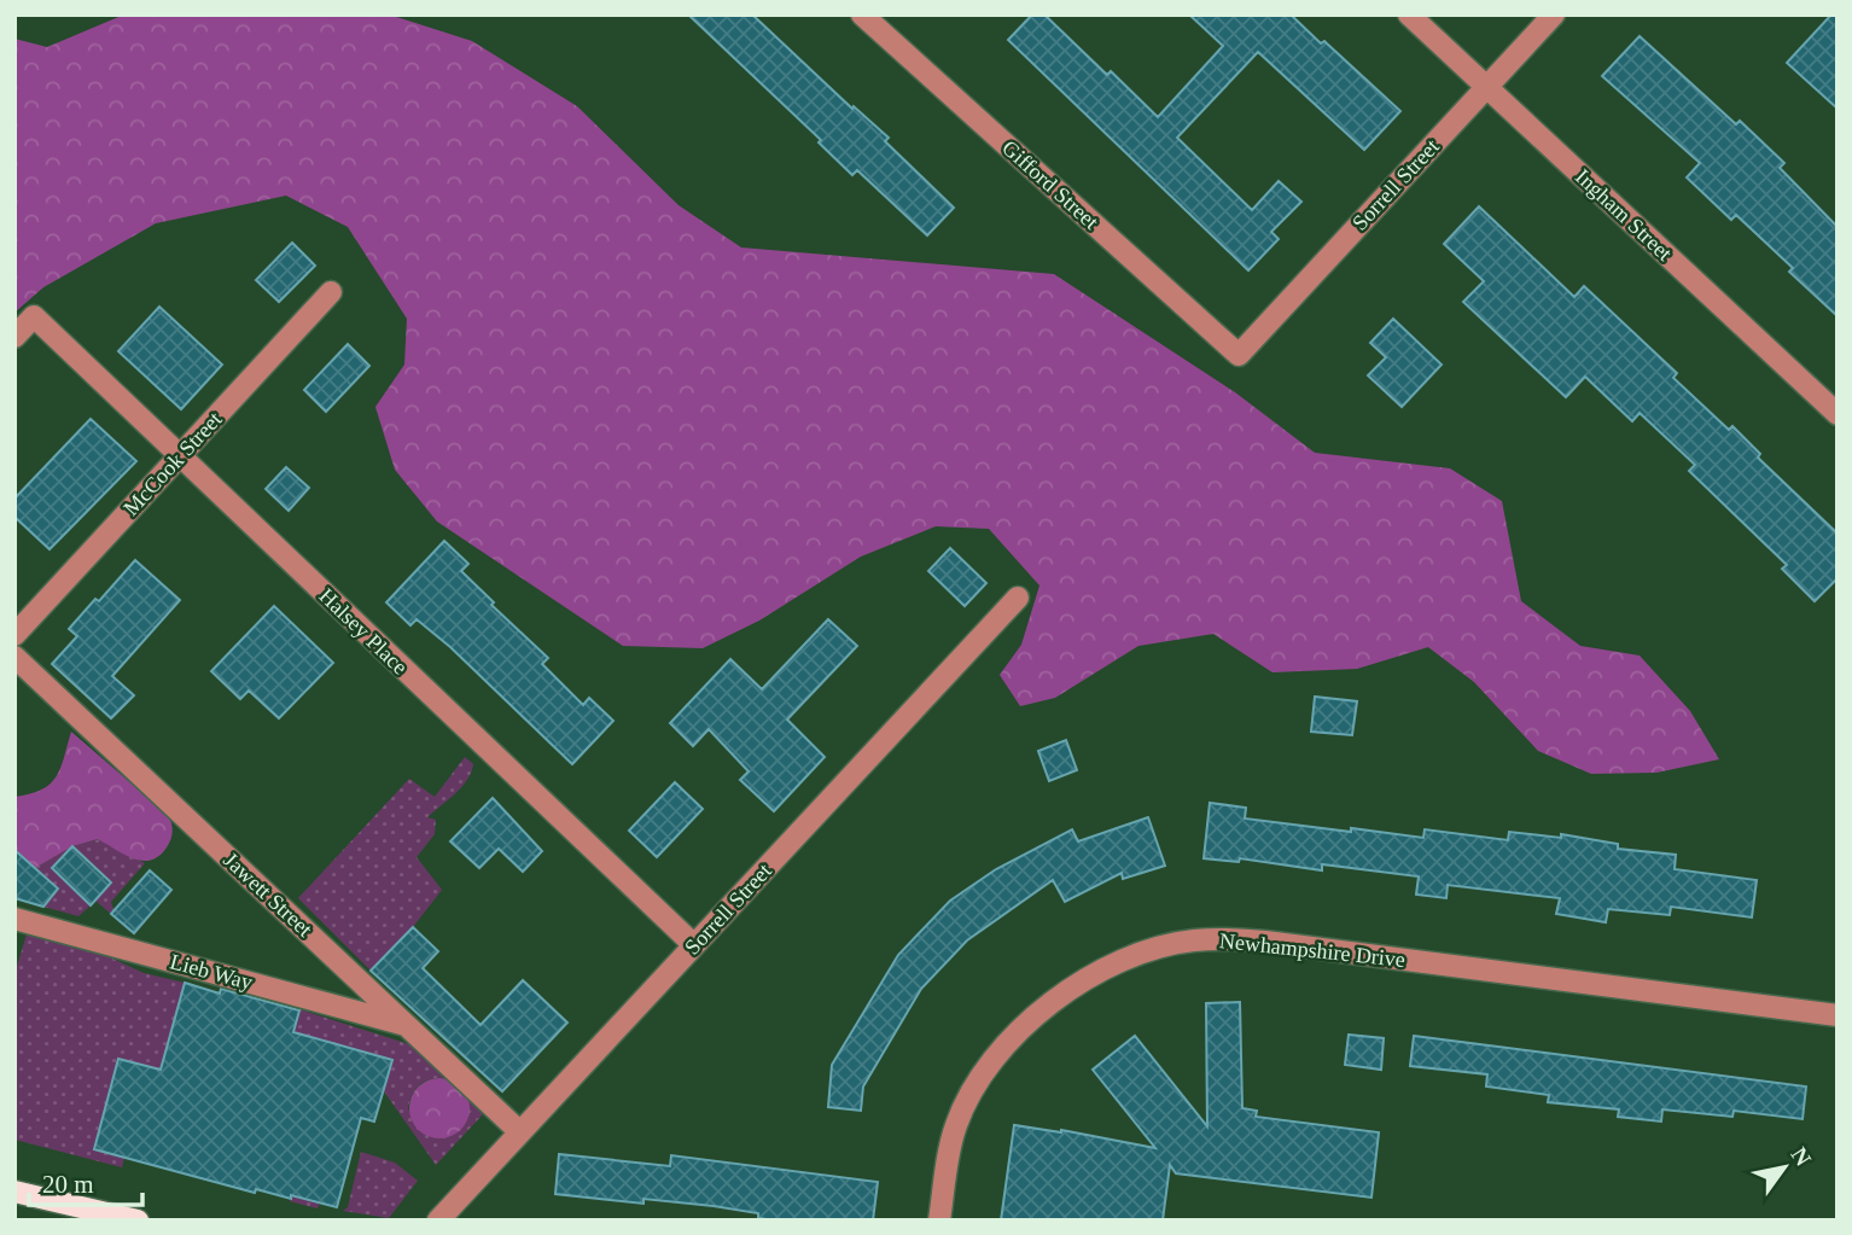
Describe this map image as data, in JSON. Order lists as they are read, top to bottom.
{
  "streets": {
    "street": [
      "Gifford Street",
      "Sorrell Street",
      "Ingham Street",
      "McCook Street",
      "Halsey Place",
      "Jawett Street",
      "Newhampshire Drive",
      "Lieb Way"
    ]
  },
  "crossings": [
    ["Gifford Street", "Sorrell Street"],
    ["Sorrell Street", "Ingham Street"],
    ["Sorrell Street", "Halsey Place"],
    ["Sorrell Street", "Jawett Street"],
    ["McCook Street", "Halsey Place"],
    ["Jawett Street", "Lieb Way"]
  ],
  "scale_bar": "20 m",
  "north": "top right"
}
